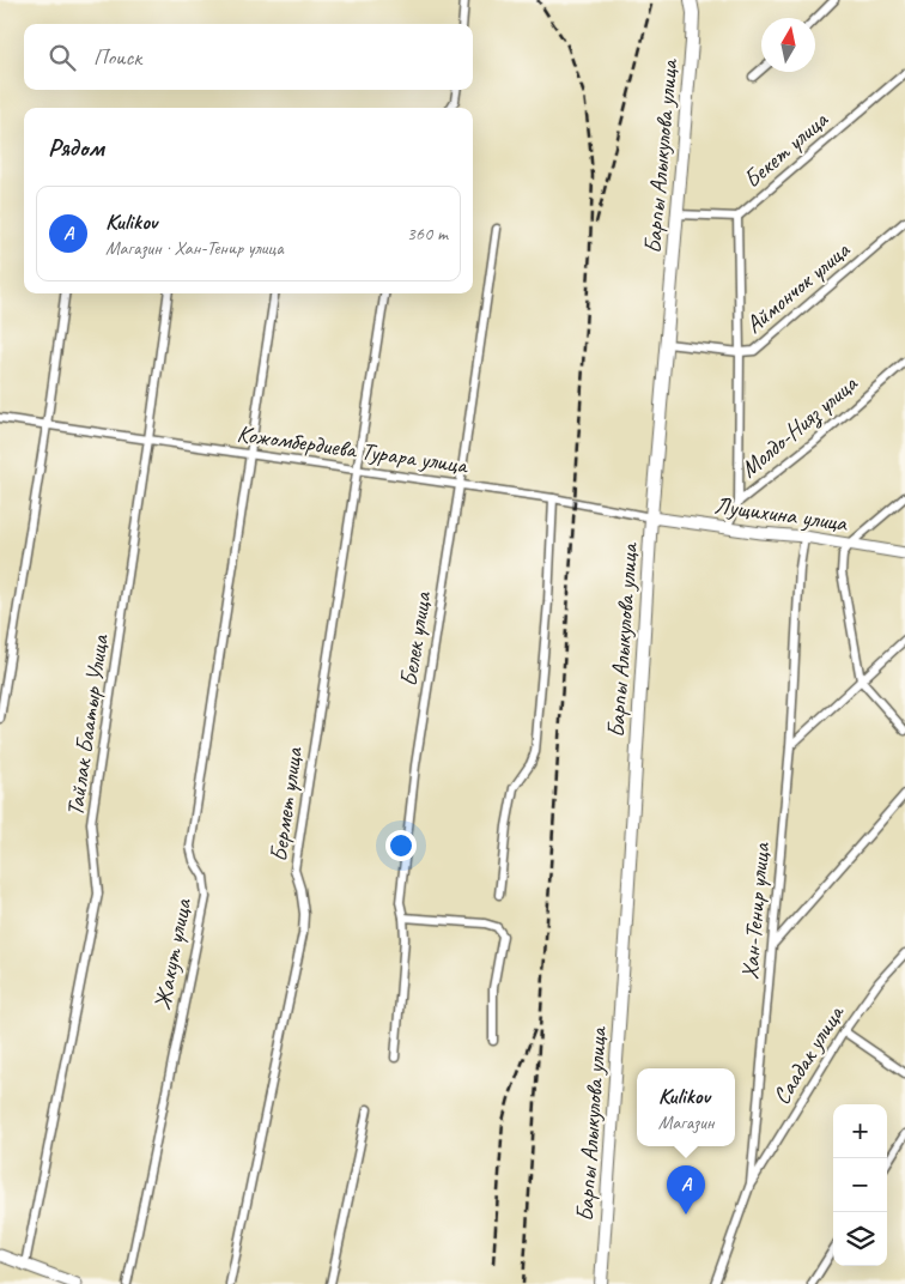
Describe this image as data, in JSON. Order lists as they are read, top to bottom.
{
  "streets": {
    "main road": ["Барпы Алыкулова улица"],
    "street": [
      "Бекет улица",
      "Аймончок улица",
      "Молдо-Нияз улица",
      "Кожомбердиева Турара улица",
      "Лущихина улица",
      "Белек улица",
      "Тайлак Баатыр Улица",
      "Бермет улица",
      "Хан-Тенир улица",
      "Жакут улица",
      "Саадак улица"
    ]
  },
  "crossings": [
    ["Бекет улица", "Барпы Алыкулова улица"],
    ["Барпы Алыкулова улица", "Аймончок улица"],
    ["Барпы Алыкулова улица", "Кожомбердиева Турара улица"],
    ["Барпы Алыкулова улица", "Лущихина улица"],
    ["Молдо-Нияз улица", "Лущихина улица"],
    ["Кожомбердиева Турара улица", "Лущихина улица"],
    ["Кожомбердиева Турара улица", "Белек улица"],
    ["Кожомбердиева Турара улица", "Тайлак Баатыр Улица"],
    ["Кожомбердиева Турара улица", "Бермет улица"],
    ["Кожомбердиева Турара улица", "Жакут улица"],
    ["Лущихина улица", "Хан-Тенир улица"],
    ["Хан-Тенир улица", "Саадак улица"]
  ],
  "north": "top",
  "page": {
    "search": "Поиск",
    "heading": "Рядом",
    "list": [
      {
        "mark": "A",
        "name": "Kulikov",
        "note": "Магазин · Хан-Тенир улица",
        "value": "360 m"
      }
    ],
    "popup": ["Kulikov", "Магазин"],
    "map_buttons": ["+", "−"],
    "pins": "A"
  }
}
